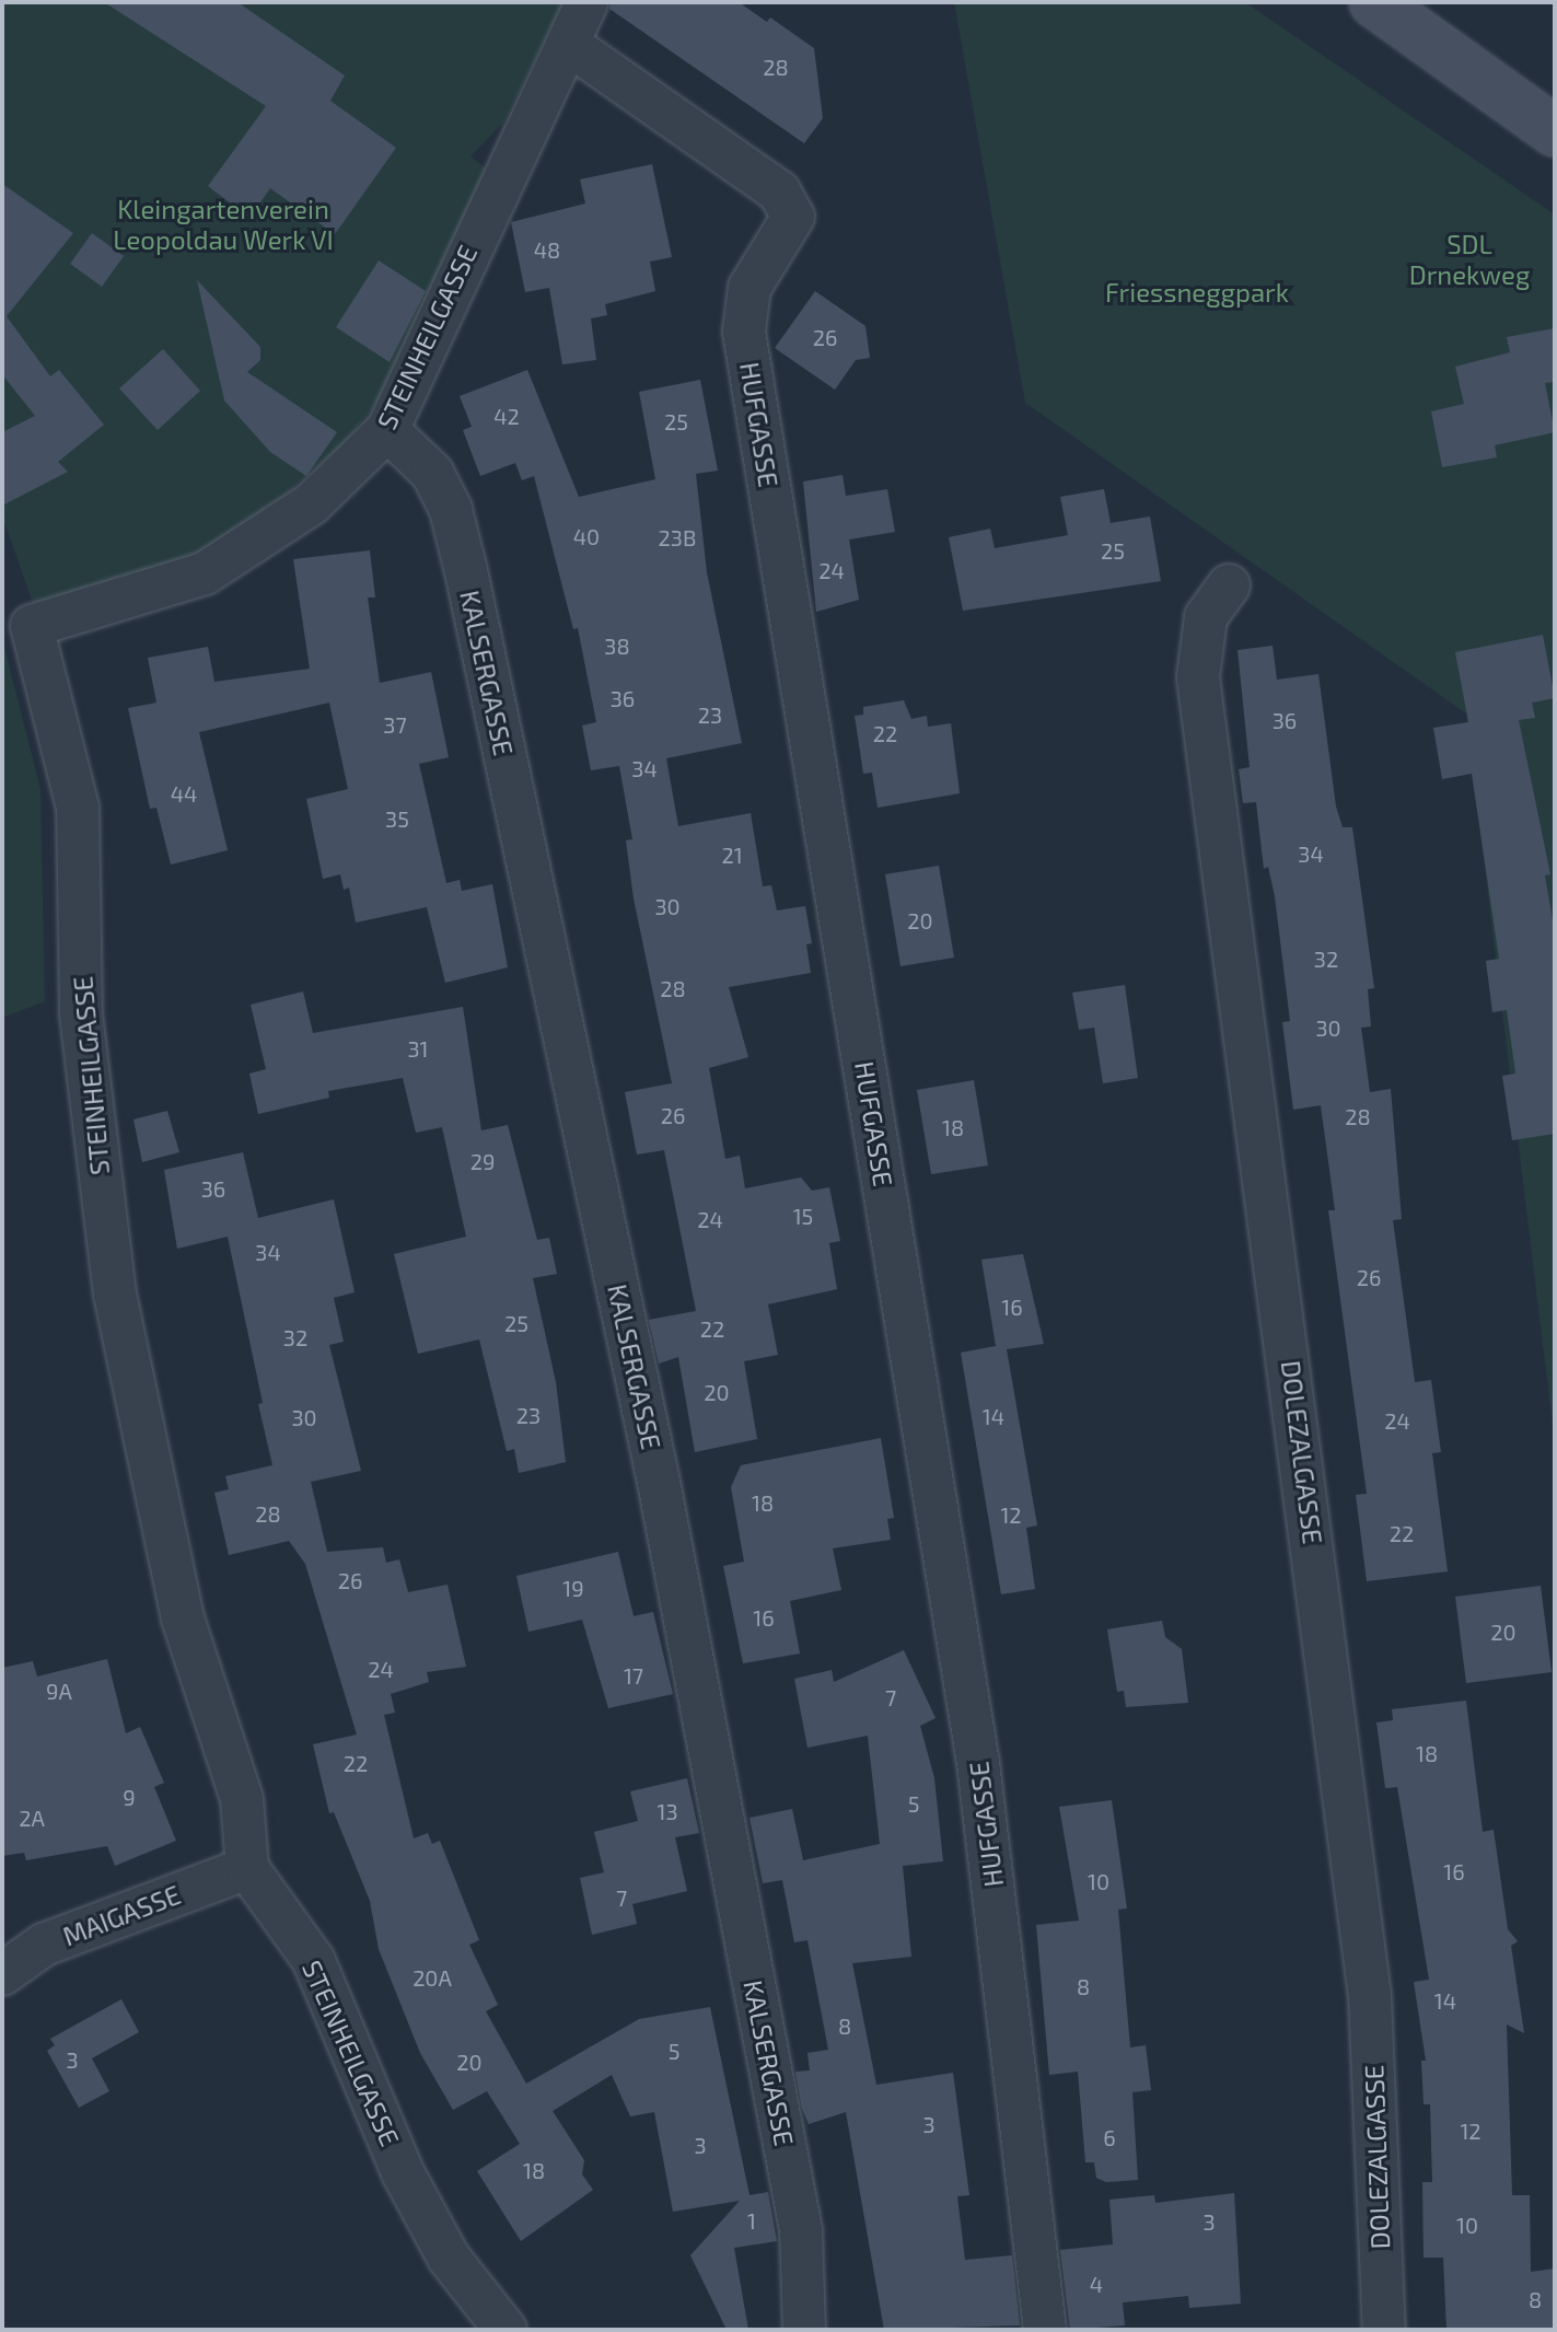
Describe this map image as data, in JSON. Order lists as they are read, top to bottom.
{
  "streets": {
    "street": [
      "STEINHEILGASSE",
      "HUFGASSE",
      "KALSERGASSE",
      "DOLEZALGASSE",
      "MAIGASSE"
    ]
  },
  "crossings": [
    ["STEINHEILGASSE", "HUFGASSE"],
    ["STEINHEILGASSE", "KALSERGASSE"],
    ["STEINHEILGASSE", "MAIGASSE"]
  ],
  "parks": ["Kleingartenverein Leopoldau Werk VI", "SDL Drnekweg", "Friessneggpark"],
  "house_numbers": [
    "28",
    "48",
    "26",
    "42",
    "25",
    "40",
    "23B",
    "25",
    "24",
    "38",
    "36",
    "23",
    "36",
    "37",
    "22",
    "34",
    "44",
    "35",
    "34",
    "21",
    "30",
    "20",
    "32",
    "28",
    "30",
    "31",
    "26",
    "28",
    "18",
    "29",
    "36",
    "15",
    "24",
    "34",
    "26",
    "16",
    "25",
    "22",
    "32",
    "20",
    "23",
    "14",
    "30",
    "24",
    "18",
    "28",
    "12",
    "22",
    "26",
    "19",
    "16",
    "20",
    "24",
    "17",
    "9A",
    "7",
    "18",
    "22",
    "9",
    "5",
    "13",
    "2A",
    "16",
    "10",
    "7",
    "20A",
    "8",
    "14",
    "8",
    "5",
    "3",
    "20",
    "3",
    "12",
    "6",
    "3",
    "18",
    "1",
    "3",
    "10",
    "4",
    "8"
  ]
}
